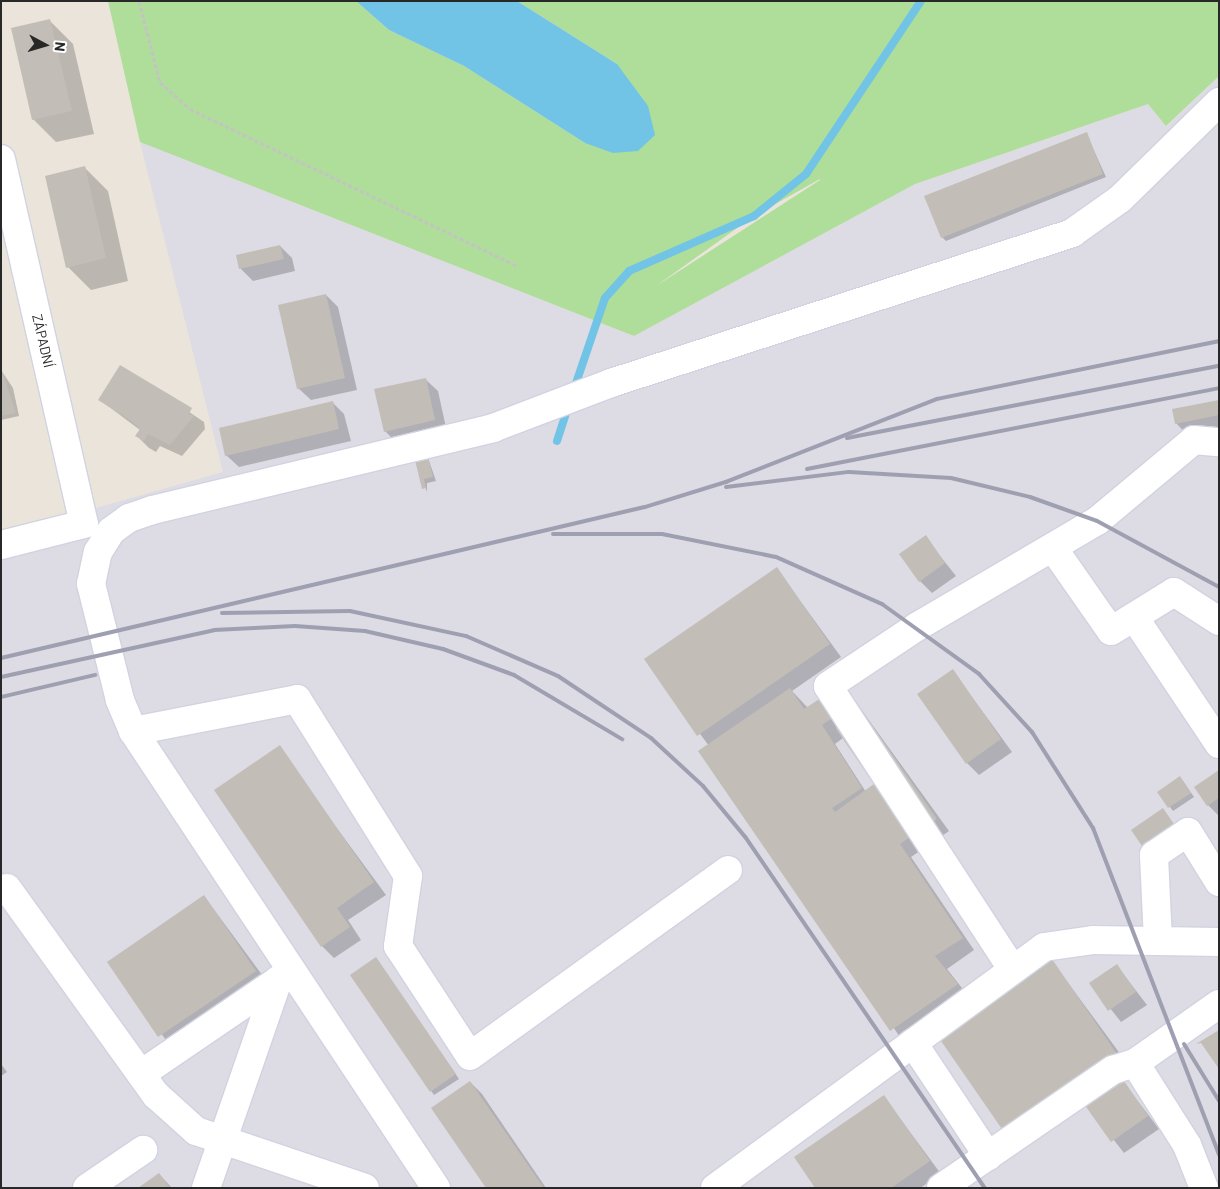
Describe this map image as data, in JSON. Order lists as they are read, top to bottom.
{
  "streets": {
    "street": ["ZÁPADNÍ"]
  },
  "north": "right"
}
